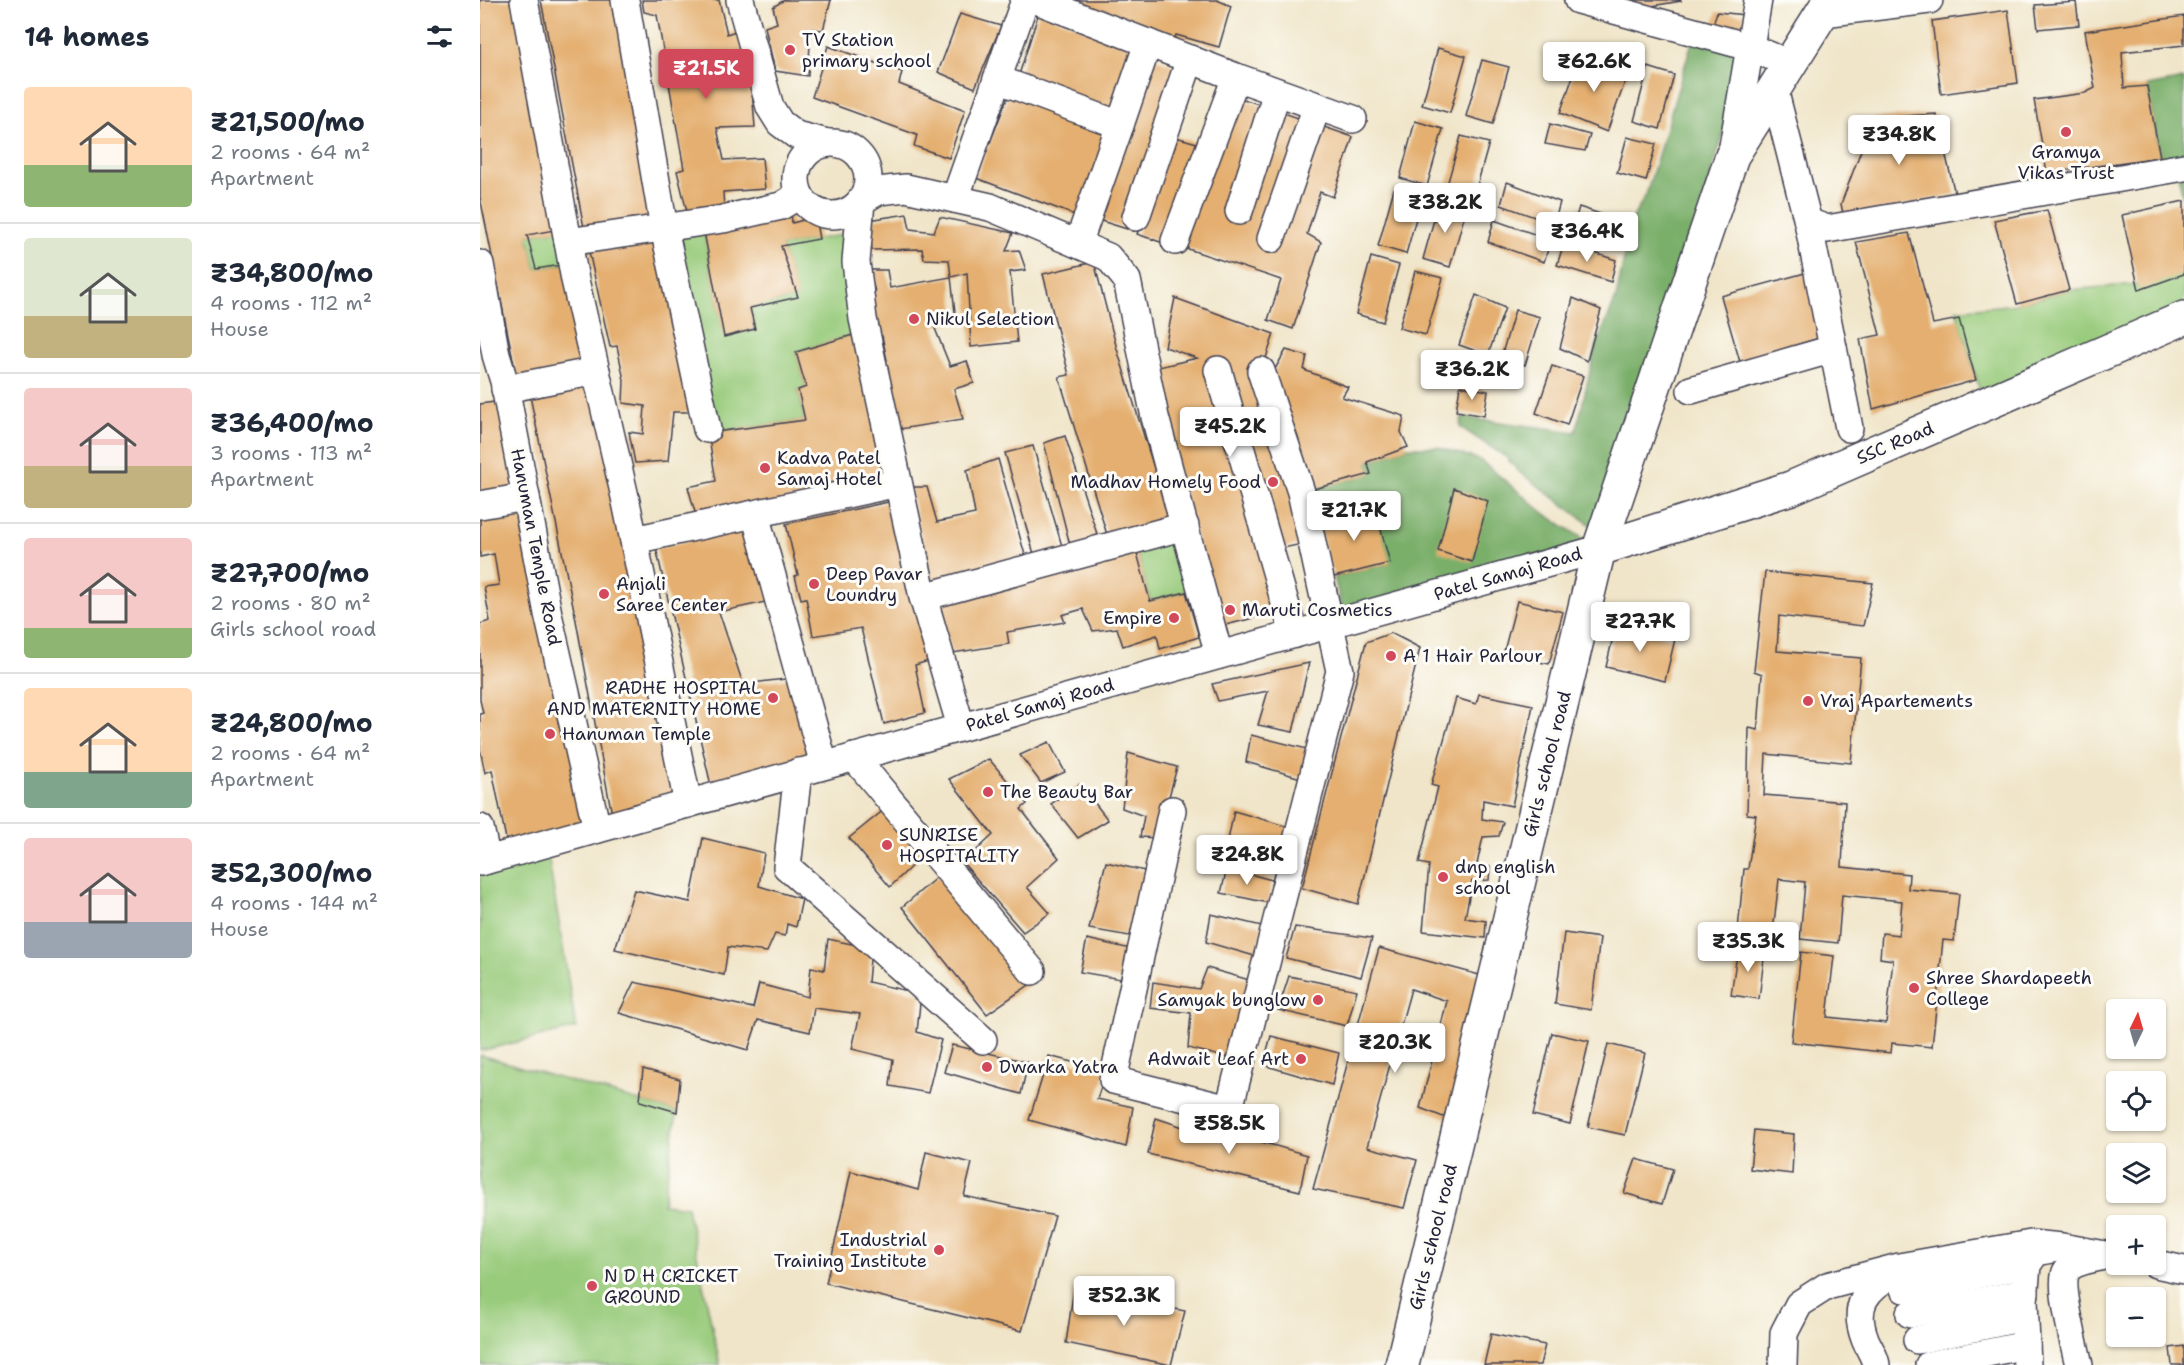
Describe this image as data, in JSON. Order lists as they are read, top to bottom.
{
  "streets": {
    "main road": ["SSC Road", "Girls school road"],
    "street": ["Hanuman Temple Road", "Patel Samaj Road"]
  },
  "crossings": [
    ["SSC Road", "Patel Samaj Road"],
    ["SSC Road", "Girls school road"],
    ["Hanuman Temple Road", "Patel Samaj Road"],
    ["Patel Samaj Road", "Girls school road"]
  ],
  "places": [
    "TV Station primary school",
    "Gramya Vikas Trust",
    "Nikul Selection",
    "Kadva Patel Samaj Hotel",
    "Madhav Homely Food",
    "Deep Pavar Loundry",
    "Anjali Saree Center",
    "Maruti Cosmetics",
    "Empire",
    "A 1 Hair Parlour",
    "RADHE HOSPITAL AND MATERNITY HOME",
    "Vraj Apartements",
    "Hanuman Temple",
    "The Beauty Bar",
    "SUNRISE HOSPITALITY",
    "dnp english school",
    "Shree Shardapeeth College",
    "Samyak bunglow",
    "Adwait Leaf Art",
    "Dwarka Yatra",
    "Industrial Training Institute",
    "N D H CRICKET GROUND"
  ],
  "north": "top",
  "page": {
    "heading": "14 homes",
    "price": [
      "₹62.6K",
      "₹21.5K",
      "₹34.8K",
      "₹38.2K",
      "₹36.4K",
      "₹36.2K",
      "₹45.2K",
      "₹21.7K",
      "₹27.7K",
      "₹24.8K",
      "₹35.3K",
      "₹20.3K",
      "₹58.5K",
      "₹52.3K"
    ],
    "list": [
      {
        "name": "₹21,500/mo",
        "note": "2 rooms · 64 m² · Apartment"
      },
      {
        "name": "₹34,800/mo",
        "note": "4 rooms · 112 m² · House"
      },
      {
        "name": "₹36,400/mo",
        "note": "3 rooms · 113 m² · Apartment"
      },
      {
        "name": "₹27,700/mo",
        "note": "2 rooms · 80 m² · Girls school road"
      },
      {
        "name": "₹24,800/mo",
        "note": "2 rooms · 64 m² · Apartment"
      },
      {
        "name": "₹52,300/mo",
        "note": "4 rooms · 144 m² · House"
      }
    ],
    "map_buttons": ["+", "−"]
  }
}
